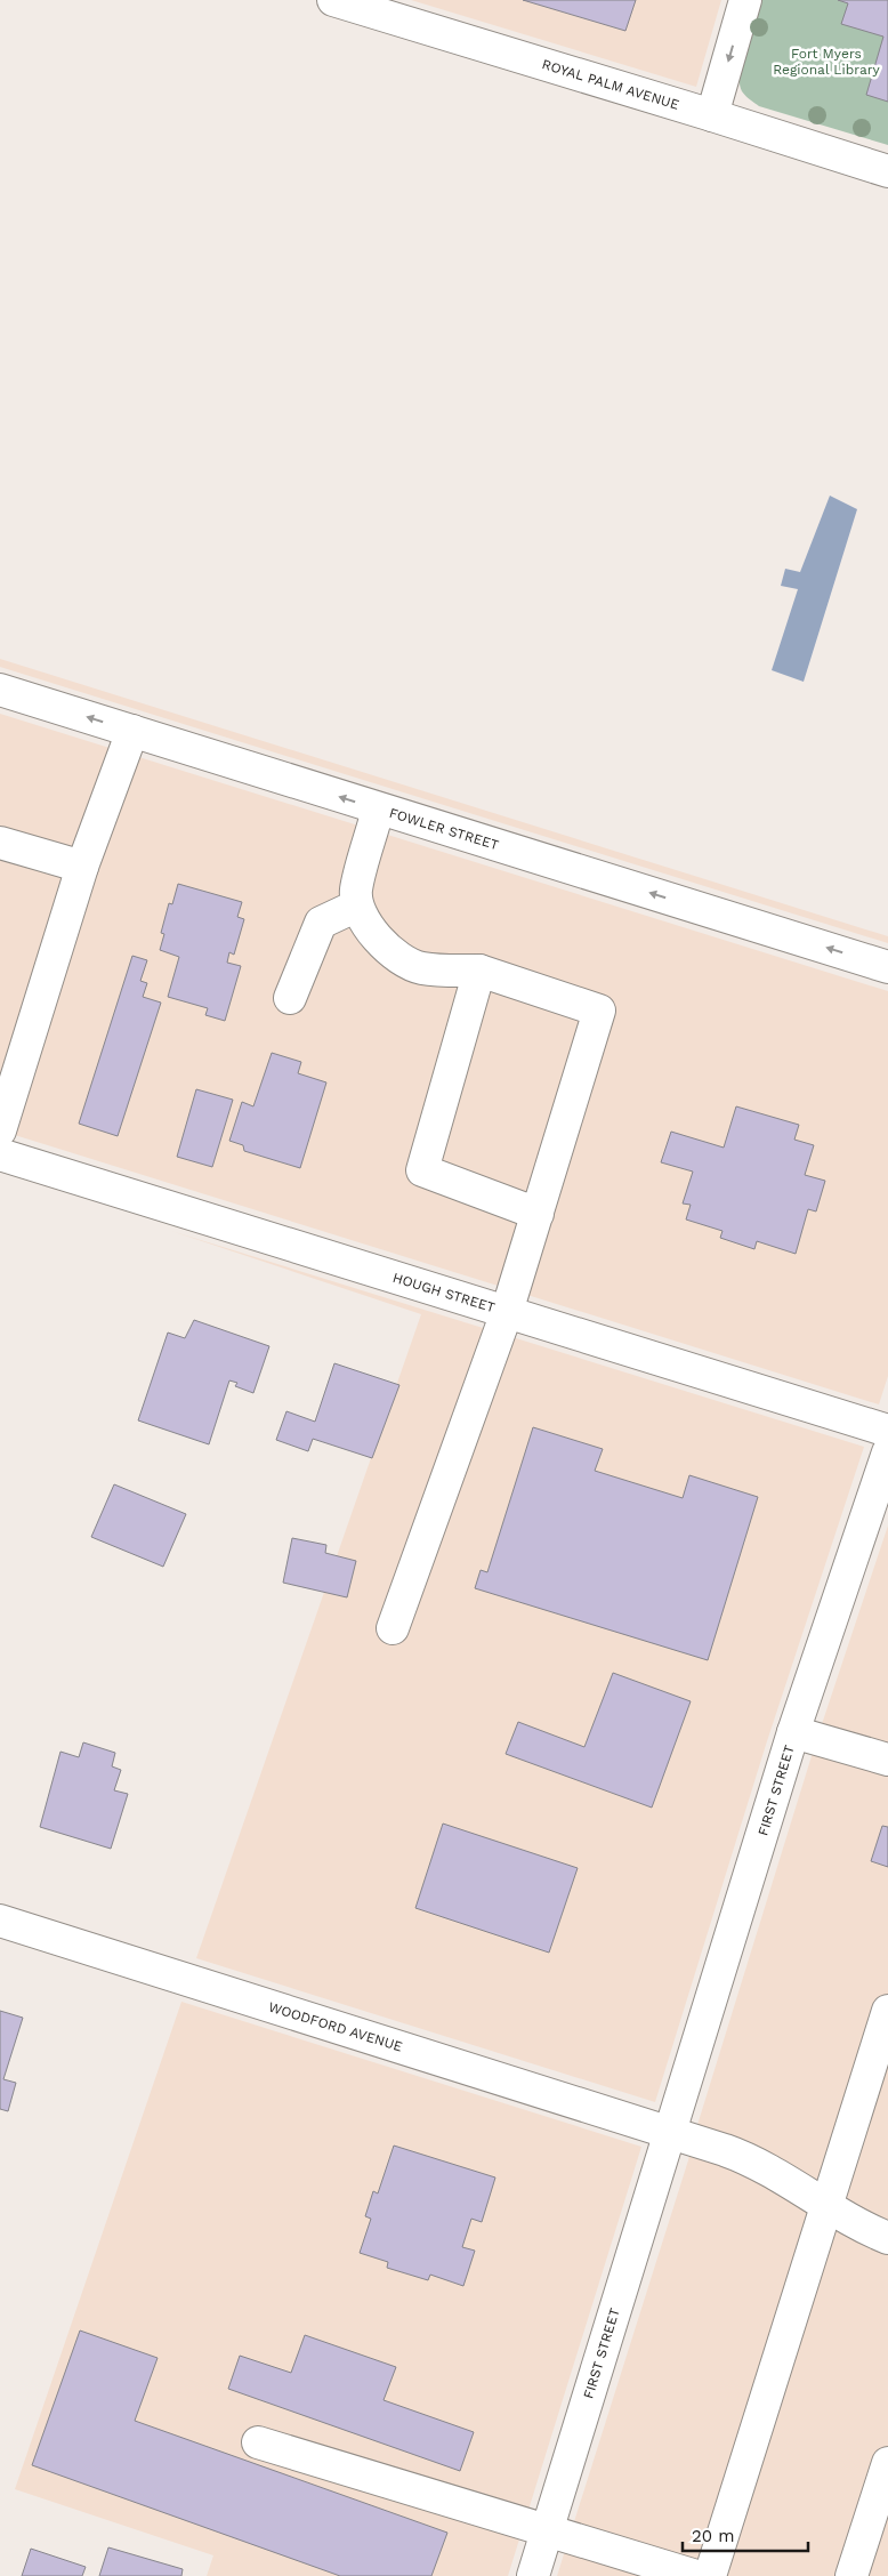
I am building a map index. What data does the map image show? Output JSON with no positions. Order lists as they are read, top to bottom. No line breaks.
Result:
{"streets":{"street":["ROYAL PALM AVENUE","FOWLER STREET","HOUGH STREET","FIRST STREET","WOODFORD AVENUE"]},"crossings":[["FIRST STREET","WOODFORD AVENUE"]],"one_way":["FOWLER STREET"],"parks":["Fort Myers Regional Library"],"scale_bar":"20 m"}
